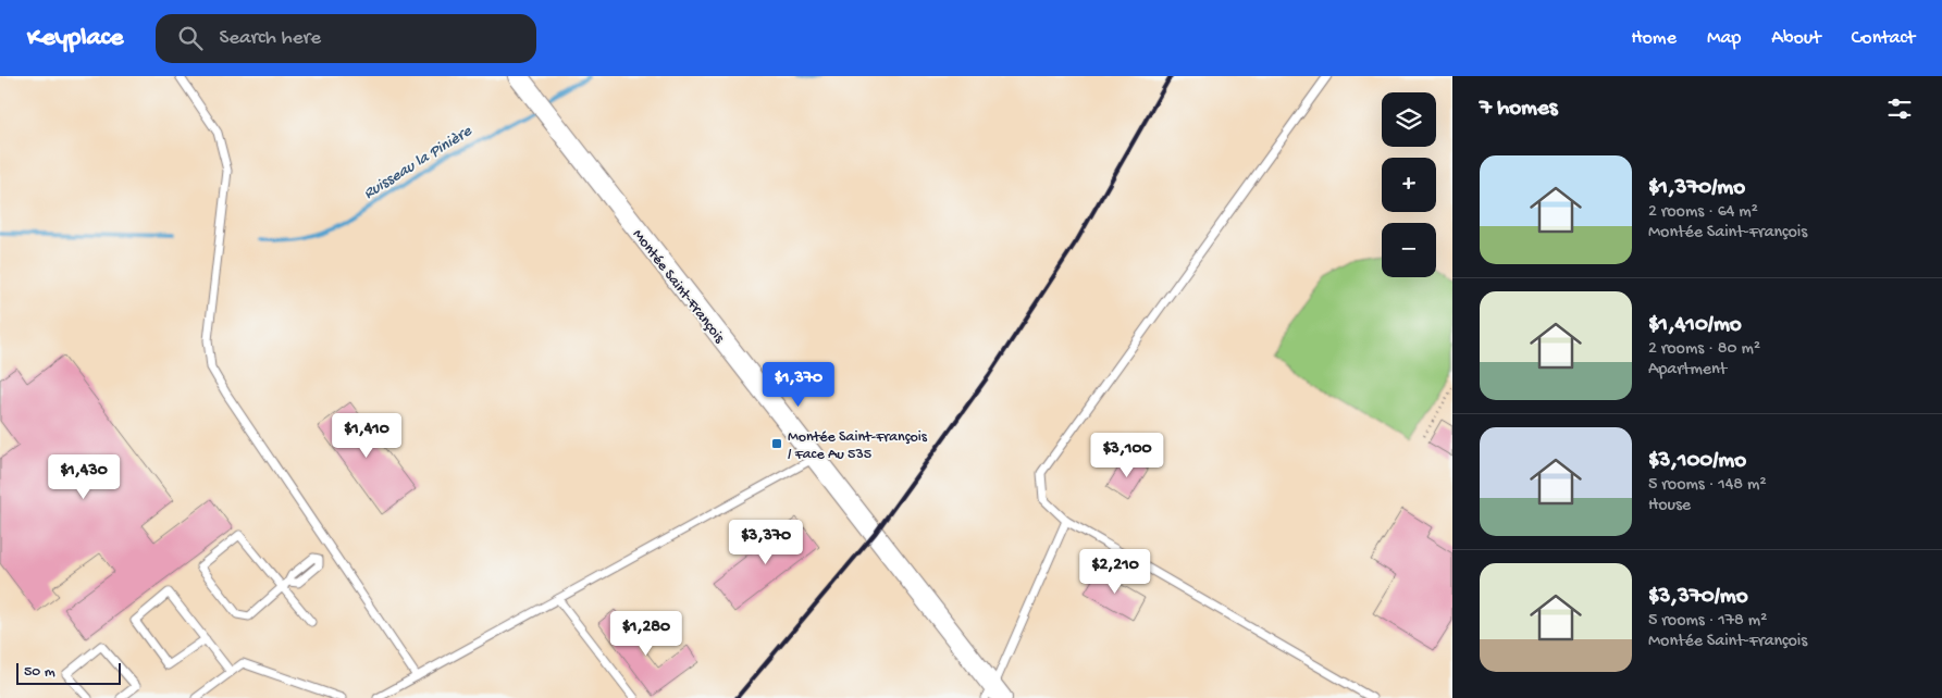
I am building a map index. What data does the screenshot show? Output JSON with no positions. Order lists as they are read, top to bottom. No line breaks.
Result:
{"streets":{"street":["Montée Saint-François"]},"water":["Ruisseau la Pinière"],"places":{"transit":["Montée Saint-François / Face Au 535"]},"scale_bar":"50 m","page":{"header":"Keyplace","search":"Search here","nav":["Home","Map","About","Contact"],"heading":"7 homes","map_buttons":["+","−"],"list":[{"name":"$1,370/mo","note":"2 rooms · 64 m² · Montée Saint-François"},{"name":"$1,410/mo","note":"2 rooms · 80 m² · Apartment"},{"name":"$3,100/mo","note":"5 rooms · 148 m² · House"},{"name":"$3,370/mo","note":"5 rooms · 178 m² · Montée Saint-François"}],"price":["$1,370","$1,410","$3,100","$1,430","$3,370","$2,210","$1,280"],"scale":"50 m"}}
